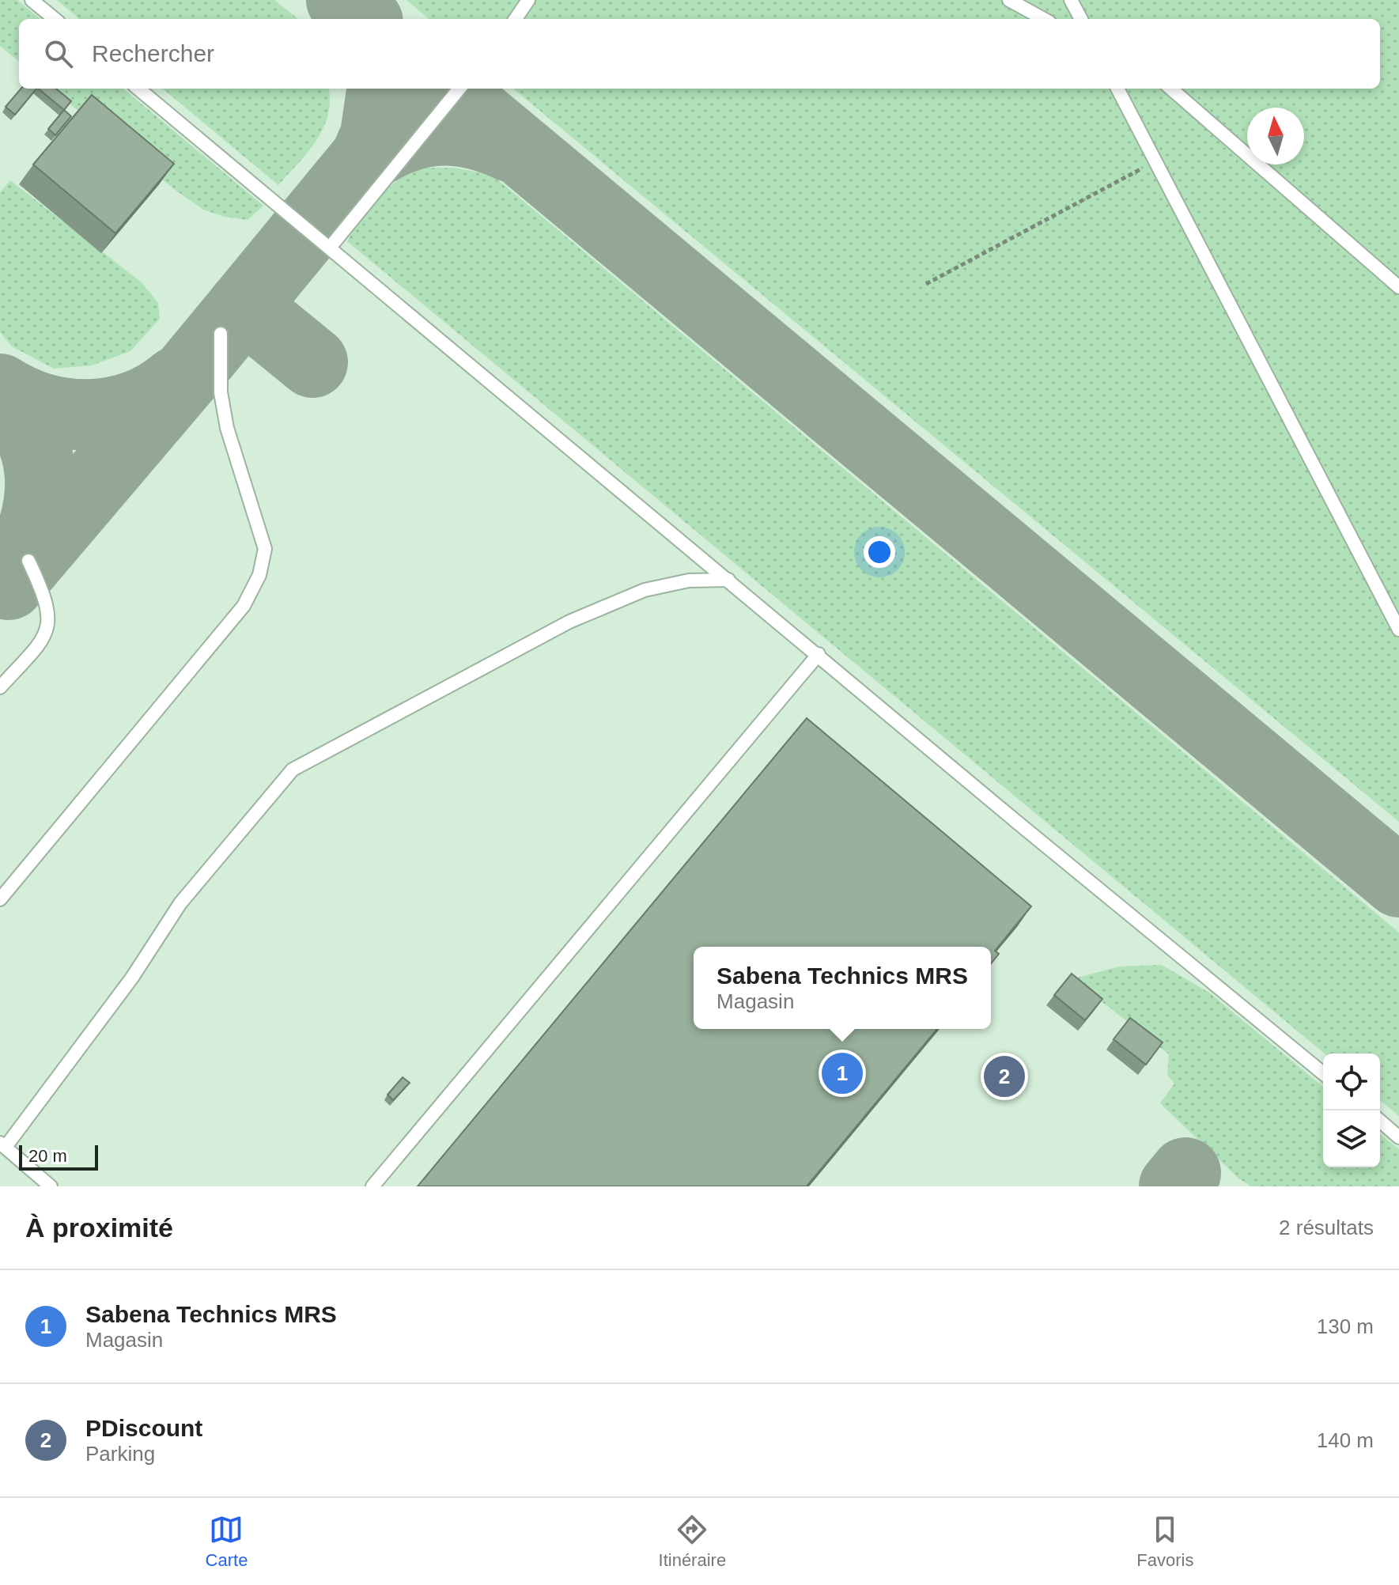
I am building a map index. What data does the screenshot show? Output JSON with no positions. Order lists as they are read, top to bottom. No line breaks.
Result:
{"scale_bar":"20 m","north":"top","page":{"search":"Rechercher","popup":["Sabena Technics MRS","Magasin"],"pins":["1","2"],"scale":"20 m","heading":["À proximité","2 résultats"],"list":[{"mark":"1","name":"Sabena Technics MRS","note":"Magasin","value":"130 m"},{"mark":"2","name":"PDiscount","note":"Parking","value":"140 m"}],"nav":["Carte","Itinéraire","Favoris"]}}
